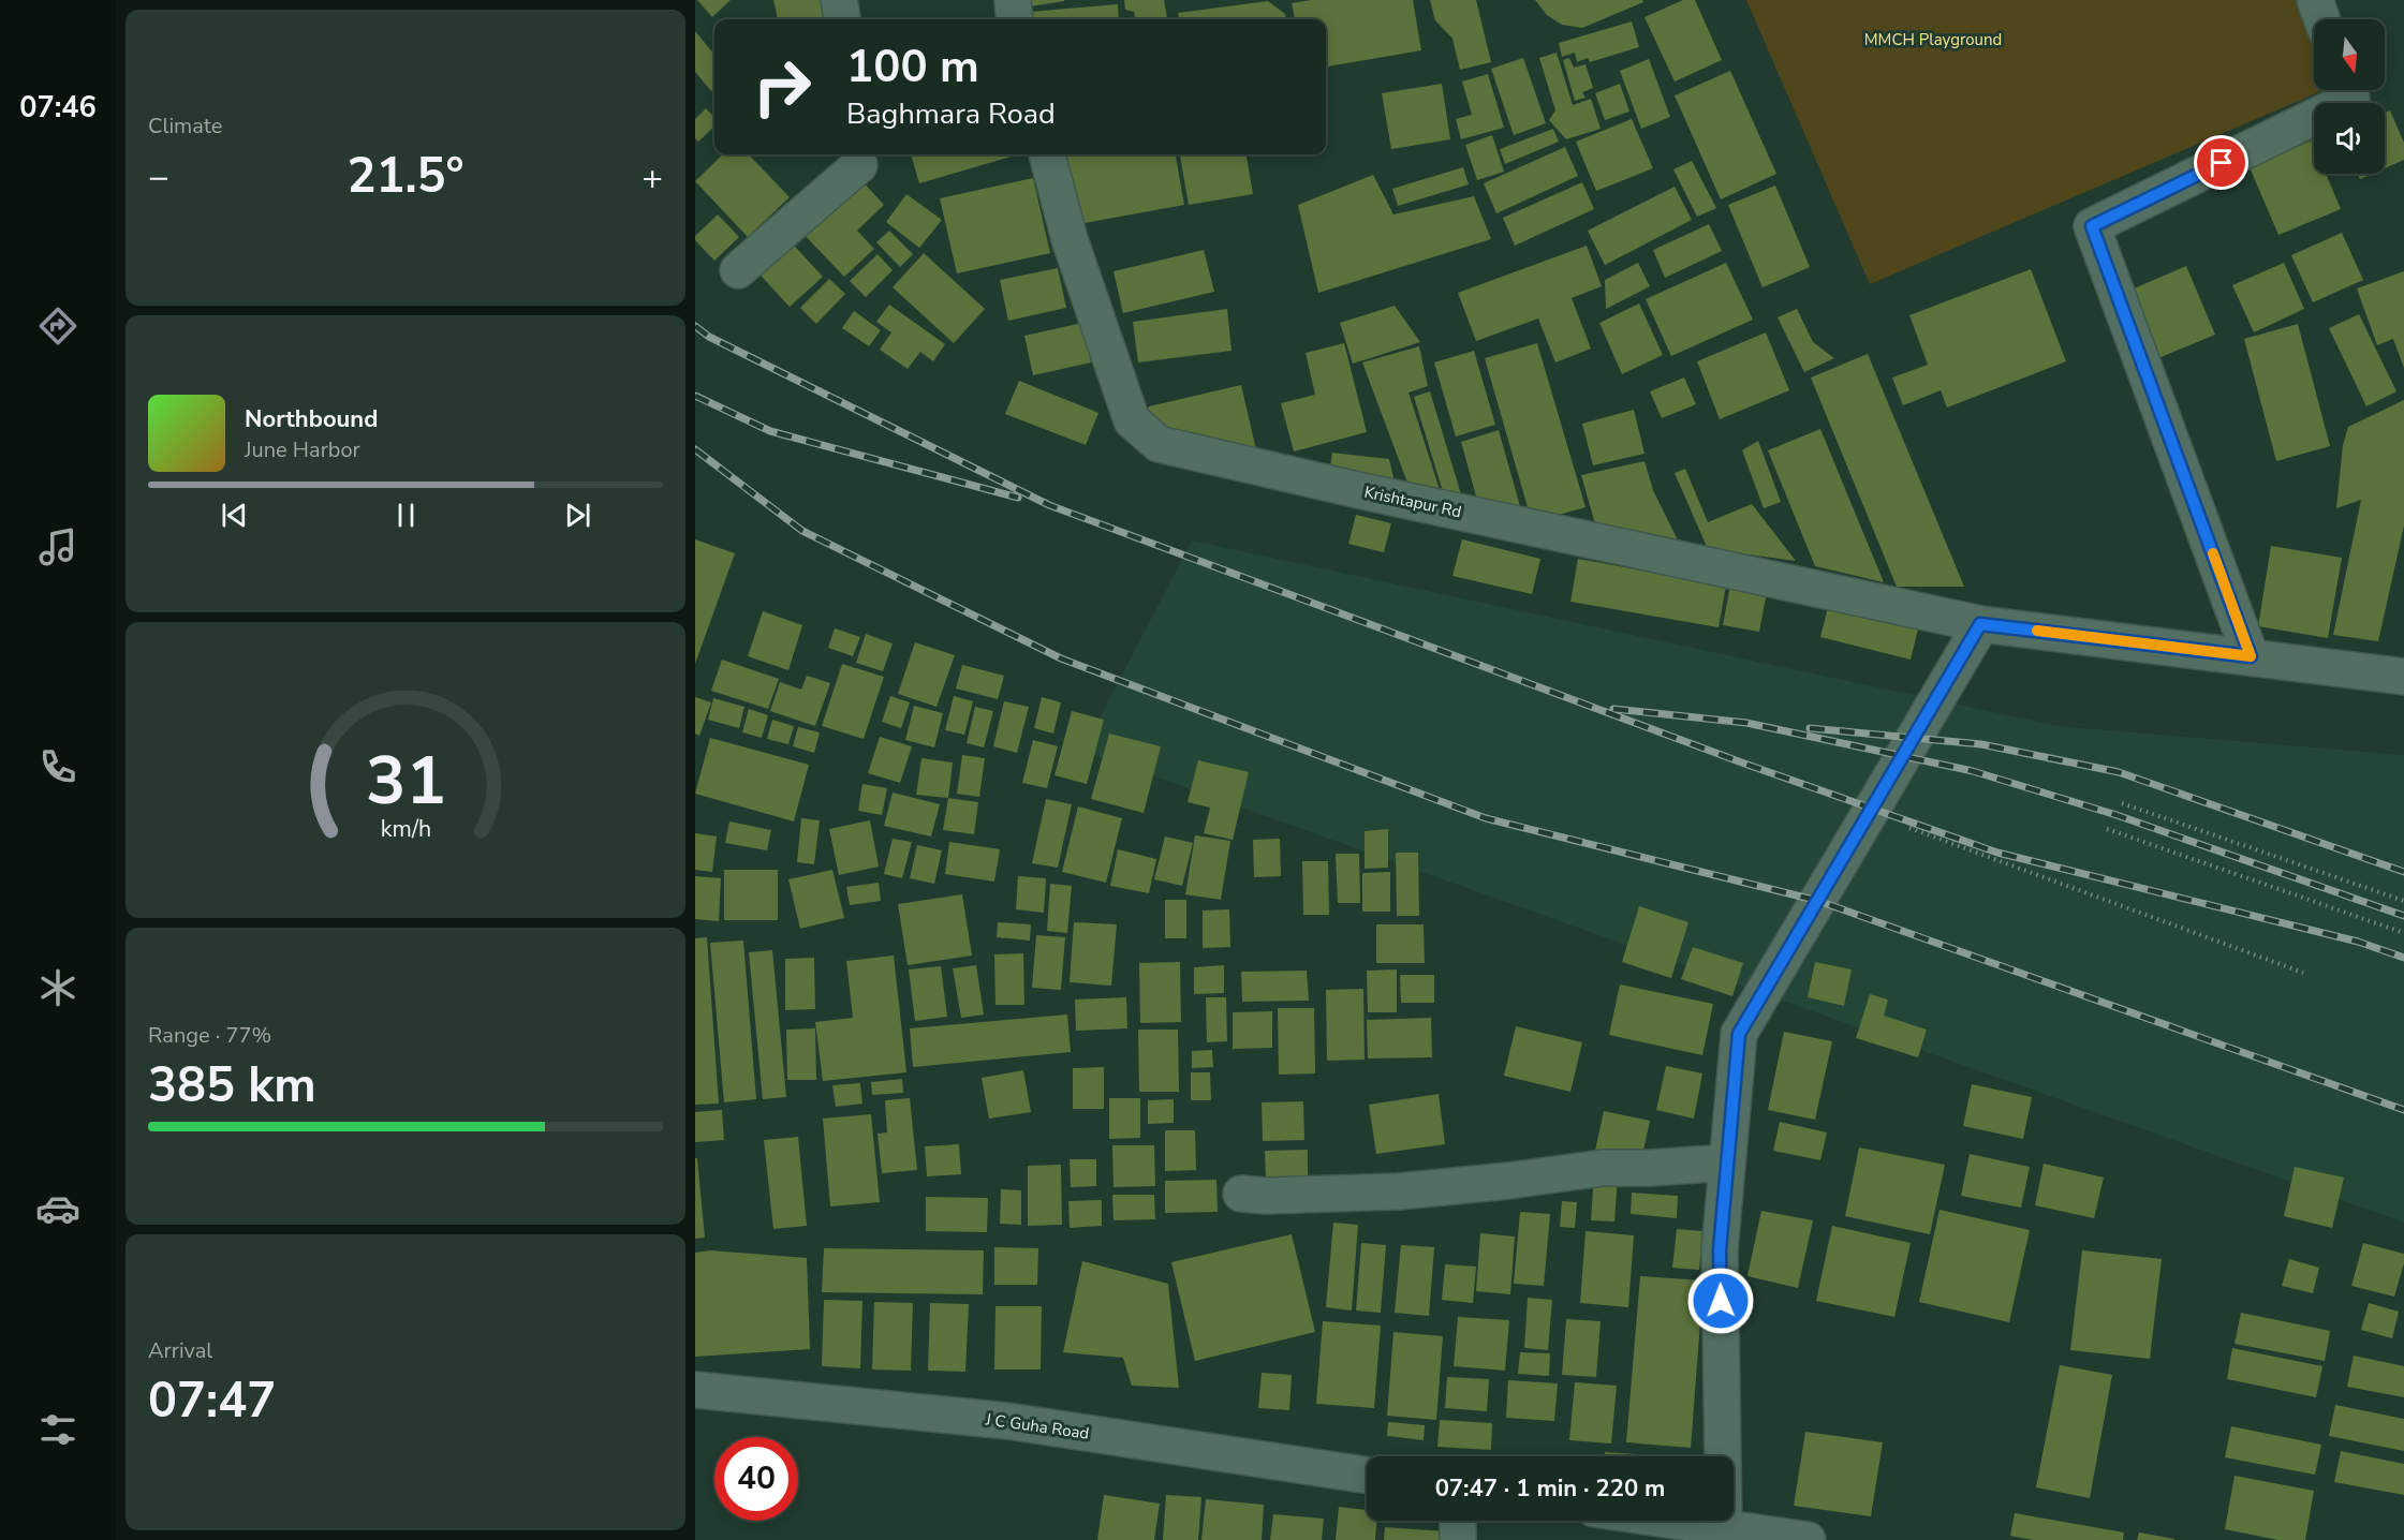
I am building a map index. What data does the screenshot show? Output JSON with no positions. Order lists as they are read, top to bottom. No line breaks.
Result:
{"streets":{"street":["Krishtapur Rd","J C Guha Road"]},"parks":["MMCH Playground"],"north":"bottom","page":{"tabs":"07:46","tile":["Climate",["Range · 77%","385 km"],["Arrival","07:47"]],"turn":["100 m","Baghmara Road"],"heat":["−","21.5°","+"],"song":["Northbound","June Harbor"],"limit":"40","trip":"07:47 · 1 min · 220 m","gauge":["31","km/h"]}}
